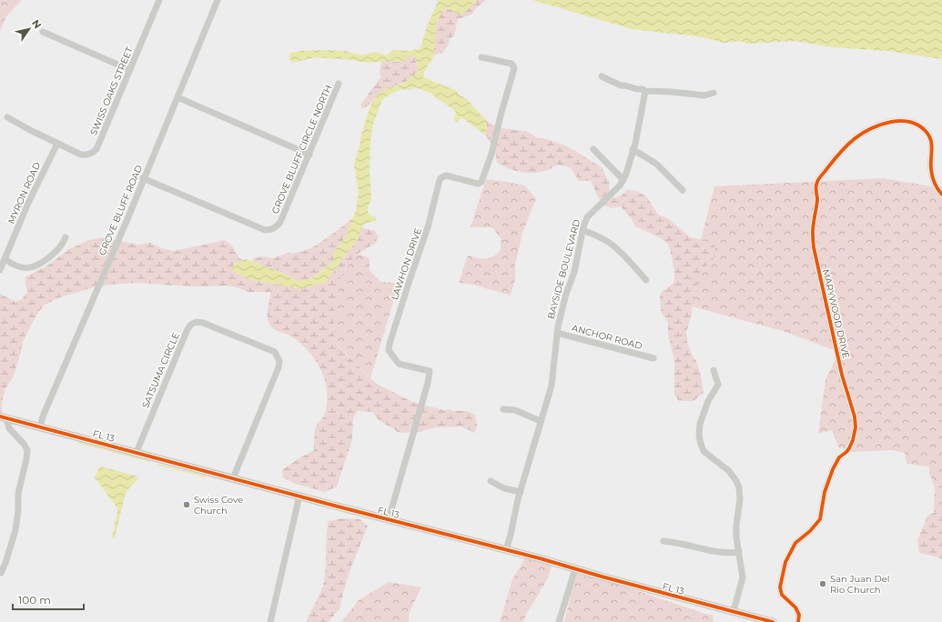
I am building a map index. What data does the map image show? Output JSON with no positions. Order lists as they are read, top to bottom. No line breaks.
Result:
{"streets":{"main road":["FL 13"],"street":["SWISS OAKS STREET","GROVE BLUFF CIRCLE NORTH","MYRON ROAD","GROVE BLUFF ROAD","LAWHON DRIVE","BAYSIDE BOULEVARD","MARYWOOD DRIVE","ANCHOR ROAD","SATSUMA CIRCLE"]},"crossings":[["SWISS OAKS STREET","MYRON ROAD"],["GROVE BLUFF CIRCLE NORTH","GROVE BLUFF ROAD"],["GROVE BLUFF ROAD","FL 13"],["LAWHON DRIVE","FL 13"],["BAYSIDE BOULEVARD","ANCHOR ROAD"],["BAYSIDE BOULEVARD","FL 13"],["SATSUMA CIRCLE","FL 13"]],"places":["Swiss Cove Church","San Juan Del Rio Church"],"scale_bar":"100 m","north":"top right"}
